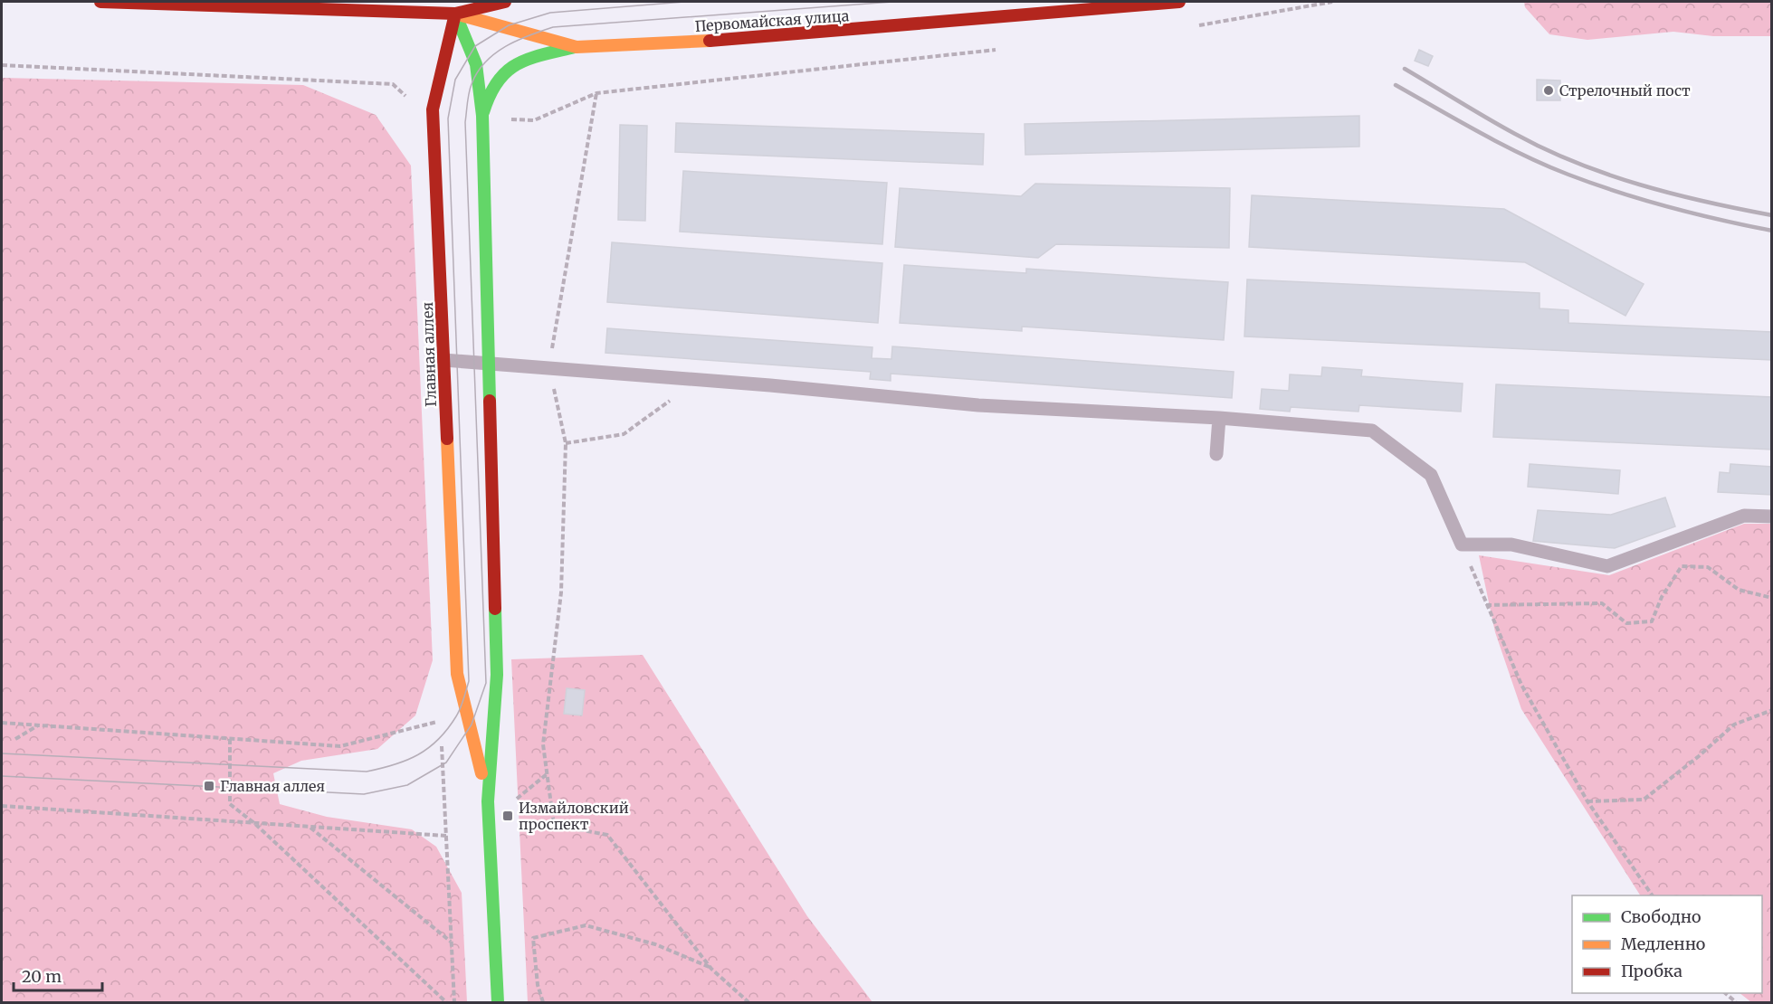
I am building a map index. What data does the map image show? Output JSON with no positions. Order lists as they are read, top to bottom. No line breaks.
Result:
{"streets":{"main road":["Первомайская улица","Главная аллея"]},"crossings":[["Первомайская улица","Главная аллея"]],"places":{"other":["Стрелочный пост"],"transit":["Главная аллея","Измайловский проспект"]},"legend":["Свободно","Медленно","Пробка"],"scale_bar":"20 m"}
